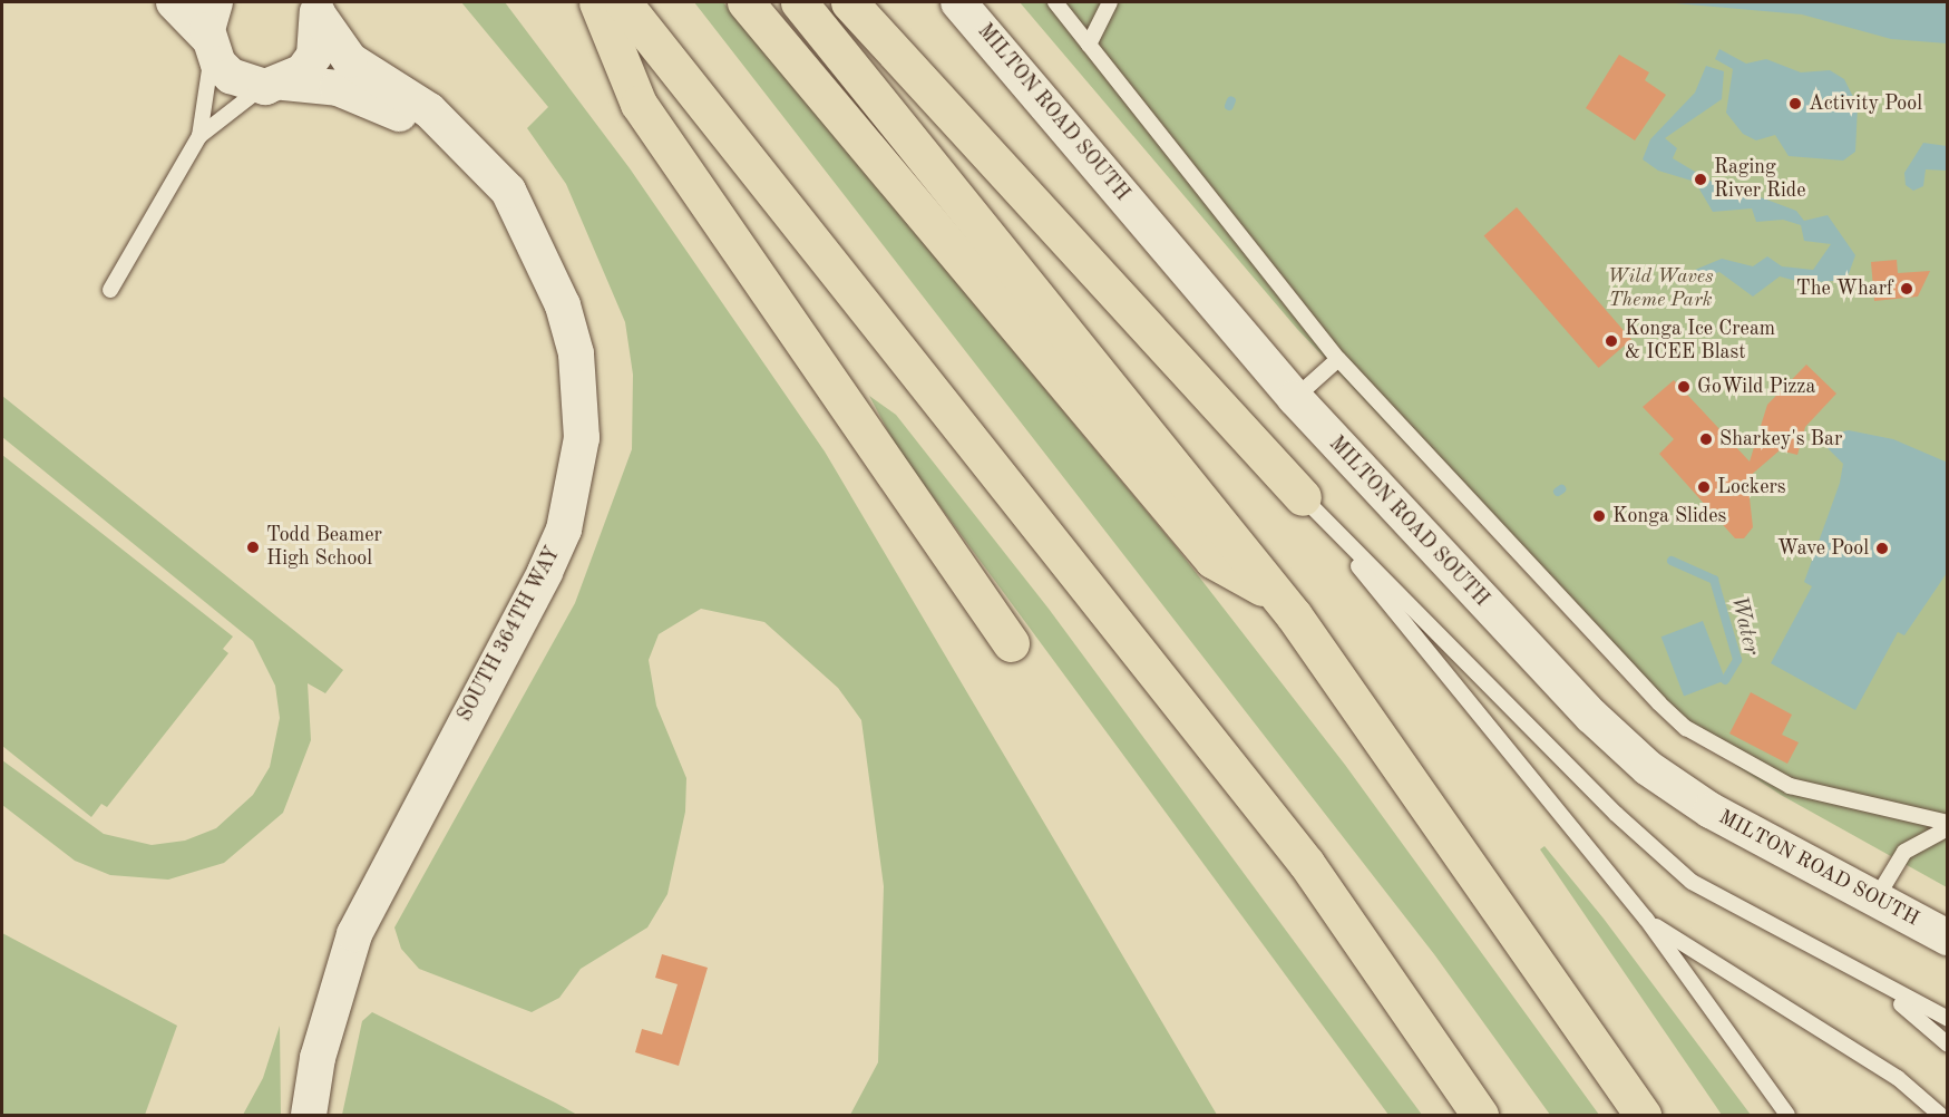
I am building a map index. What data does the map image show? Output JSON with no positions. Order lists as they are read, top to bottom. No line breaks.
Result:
{"streets":{"street":["MILTON ROAD SOUTH","SOUTH 364TH WAY"]},"water":["Water"],"parks":["Wild Waves Theme Park"],"places":["Activity Pool","Raging River Ride","The Wharf","Konga Ice Cream & ICEE Blast","GoWild Pizza","Sharkey's Bar","Lockers","Konga Slides","Todd Beamer High School","Wave Pool"]}
